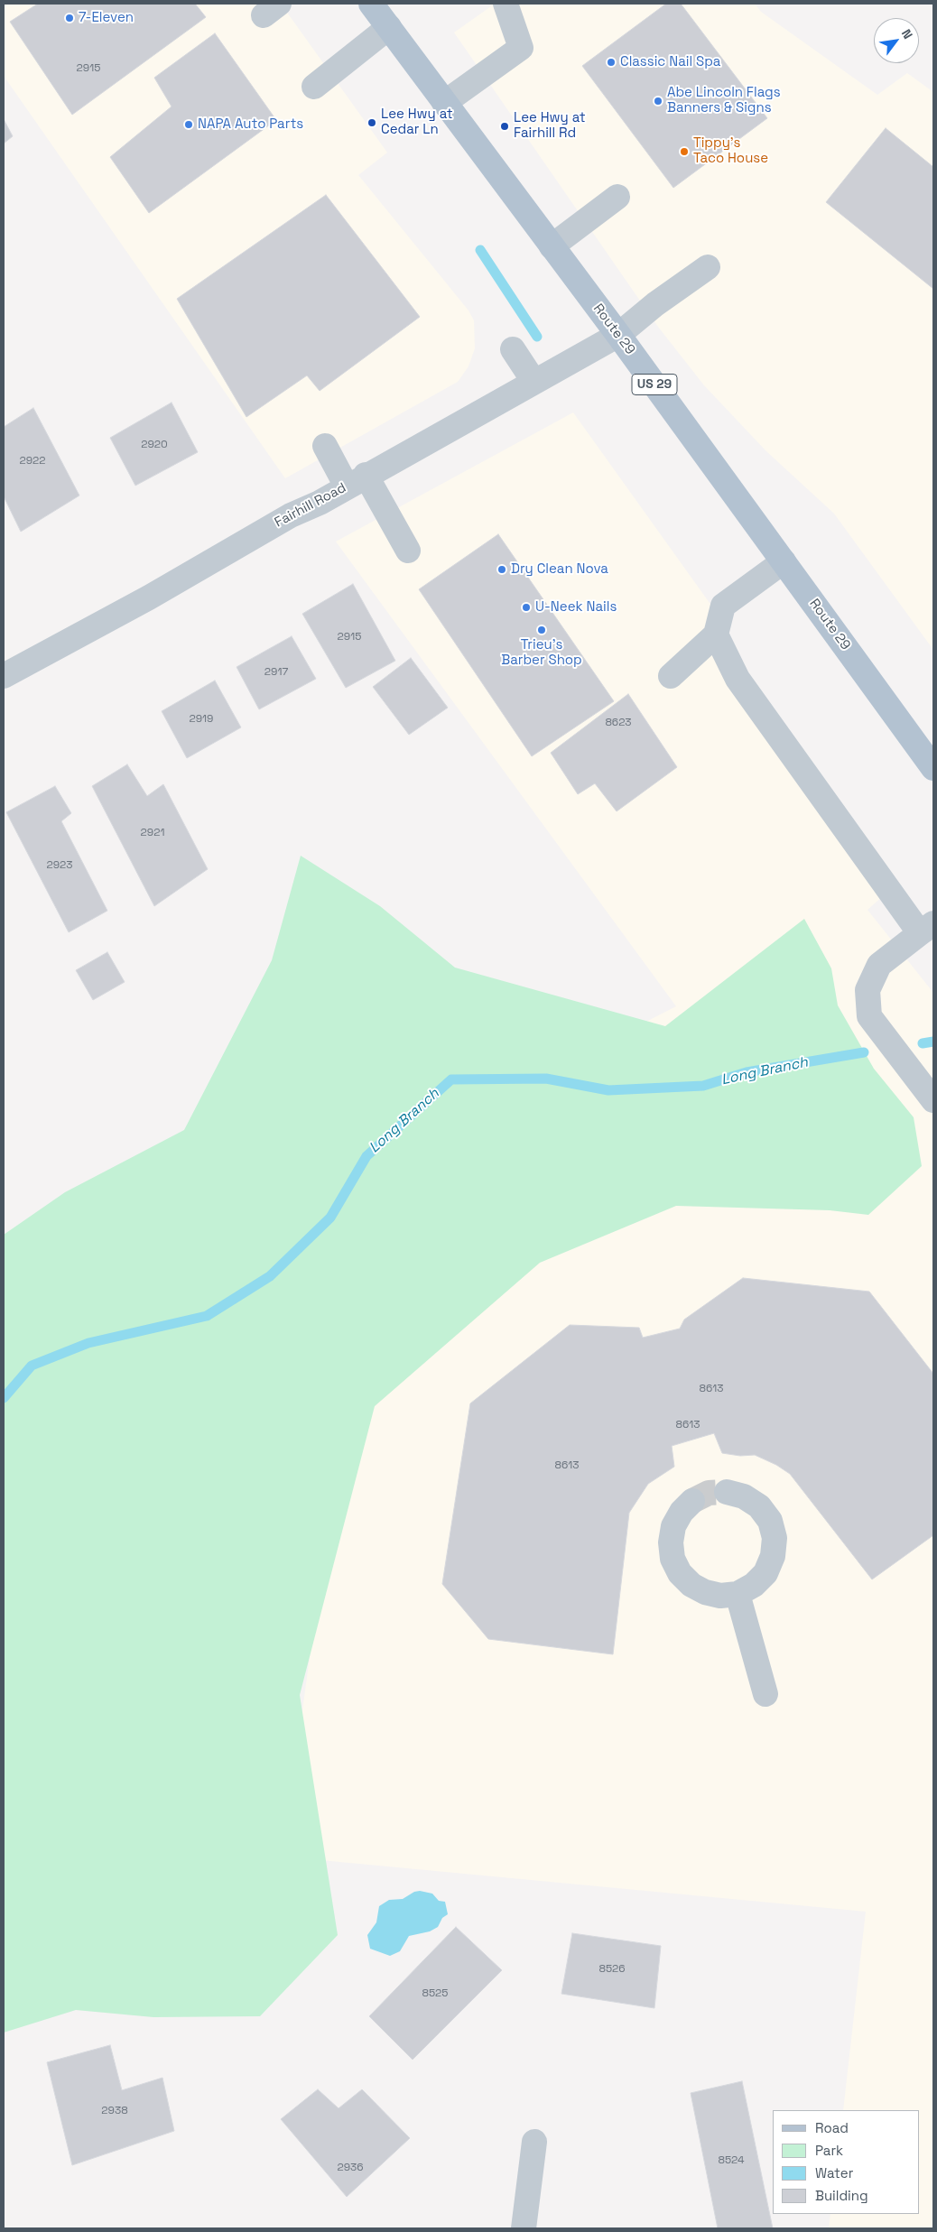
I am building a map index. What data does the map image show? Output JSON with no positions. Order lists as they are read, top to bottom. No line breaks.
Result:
{"streets":{"main road":["Route 29","US 29"],"street":["Fairhill Road"]},"crossings":[["Route 29","Fairhill Road"]],"water":["Long Branch"],"places":["7-Eleven","Classic Nail Spa","Abe Lincoln Flags Banners & Signs","Lee Hwy at Cedar Ln","NAPA Auto Parts","Lee Hwy at Fairhill Rd","Tippy's Taco House","Dry Clean Nova","U-Neek Nails","Trieu's Barber Shop"],"house_numbers":["2915","2920","2922","2915","2917","2919","8623","2921","2923","8613","8613","8613","8526","8525","2938","8524","2936"],"legend":["Road","Park","Water","Building"],"north":"top right"}
